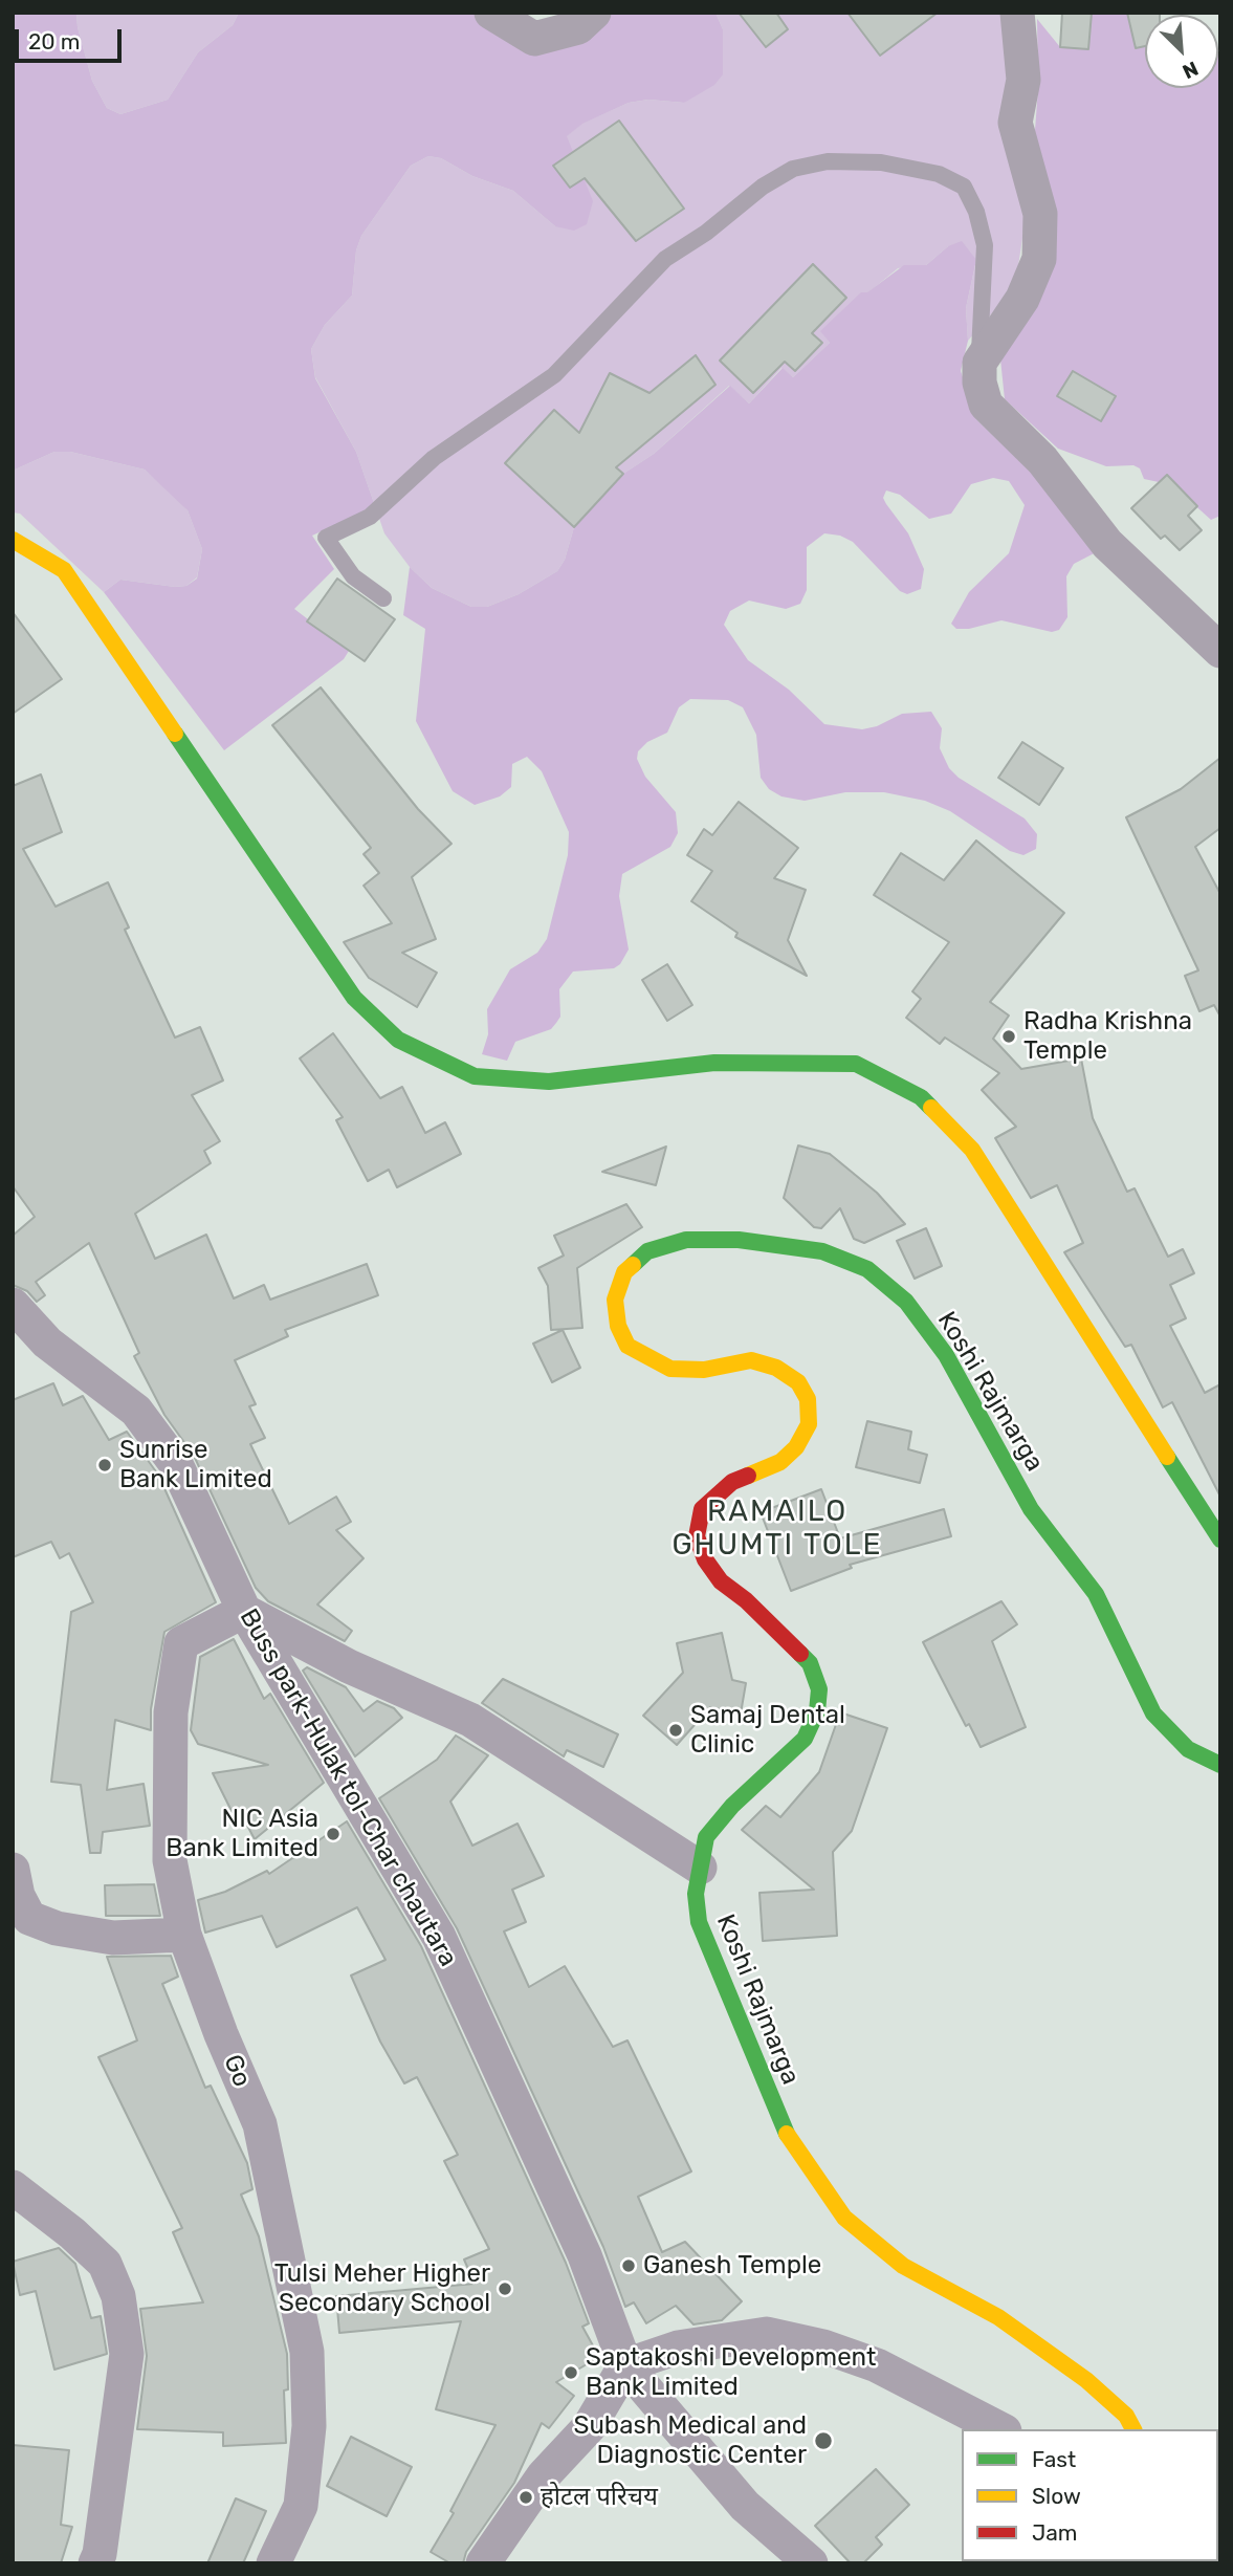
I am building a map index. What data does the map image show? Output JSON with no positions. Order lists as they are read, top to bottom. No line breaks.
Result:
{"streets":{"main road":["Koshi Rajmarga"],"street":["Buss park-Hulak tol-Char chautara","Go"]},"crossings":[["Buss park-Hulak tol-Char chautara","Go"]],"districts":["RAMAILO GHUMTI TOLE"],"places":["Radha Krishna Temple","Sunrise Bank Limited","Samaj Dental Clinic","NIC Asia Bank Limited","Ganesh Temple","Tulsi Meher Higher Secondary School","Saptakoshi Development Bank Limited","Subash Medical and Diagnostic Center","होटल परिचय"],"legend":["Fast","Slow","Jam"],"scale_bar":"20 m","north":"bottom right"}
